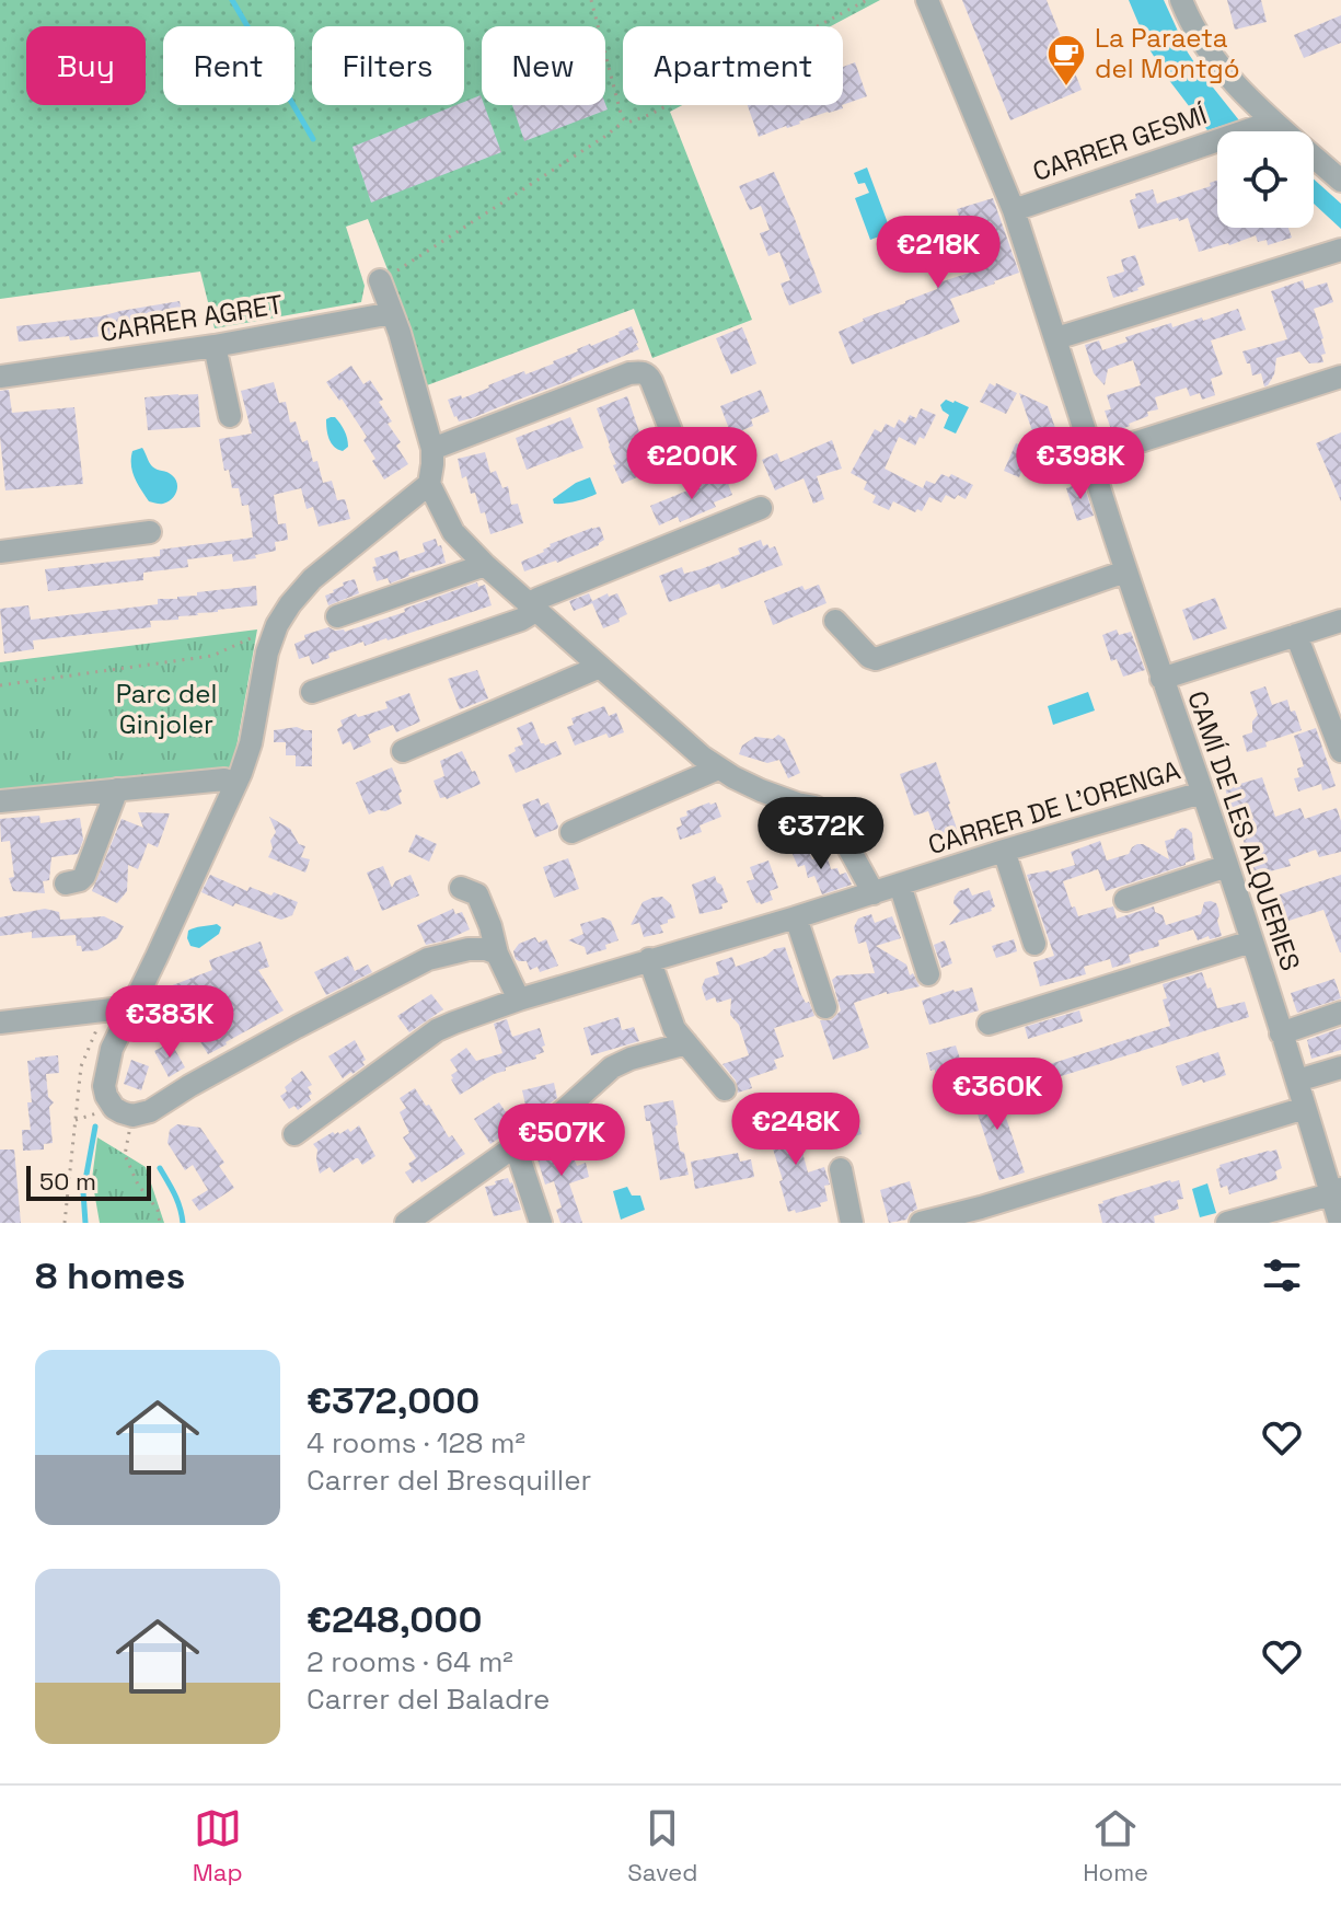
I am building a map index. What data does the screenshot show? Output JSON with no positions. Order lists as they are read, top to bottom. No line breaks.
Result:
{"streets":{"street":["CARRER GESMÍ","CARRER AGRET","CARRER DE L'ORENGA","CAMÍ DE LES ALQUERIES"]},"crossings":[["CARRER DE L'ORENGA","CAMÍ DE LES ALQUERIES"]],"parks":["Parc del Ginjoler"],"places":{"cafe":["La Paraeta del Montgó"]},"scale_bar":"50 m","page":{"chip":["Buy","Rent","Filters","New","Apartment"],"price":["€218K","€200K","€398K","€372K","€383K","€360K","€248K","€507K"],"scale":"50 m","heading":"8 homes","list":[{"name":"€372,000","note":"4 rooms · 128 m² · Carrer del Bresquiller"},{"name":"€248,000","note":"2 rooms · 64 m² · Carrer del Baladre"}],"tabs":["Map","Saved","Home"]}}
